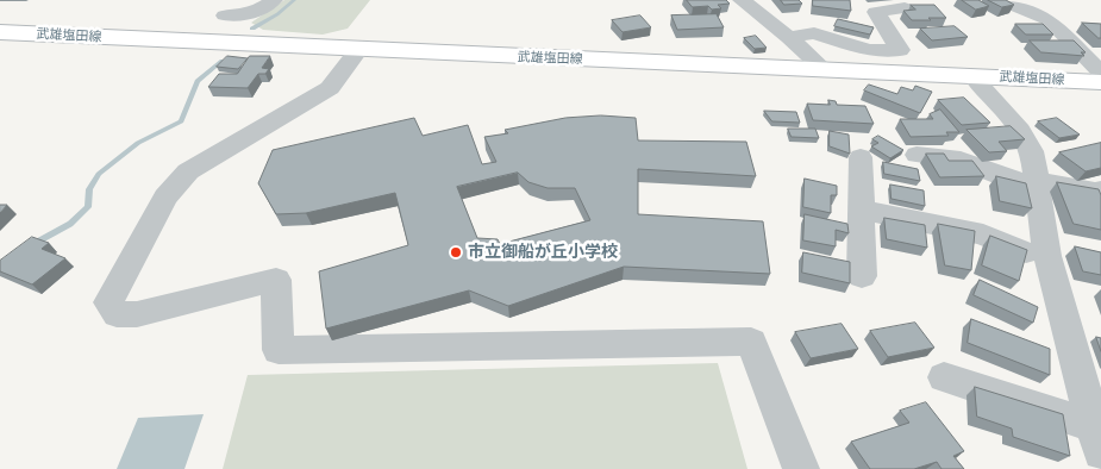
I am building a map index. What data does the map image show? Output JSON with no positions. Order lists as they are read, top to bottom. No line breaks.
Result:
{"streets":{"main road":["武雄塩田線"]},"places":["市立御船が丘小学校"]}
